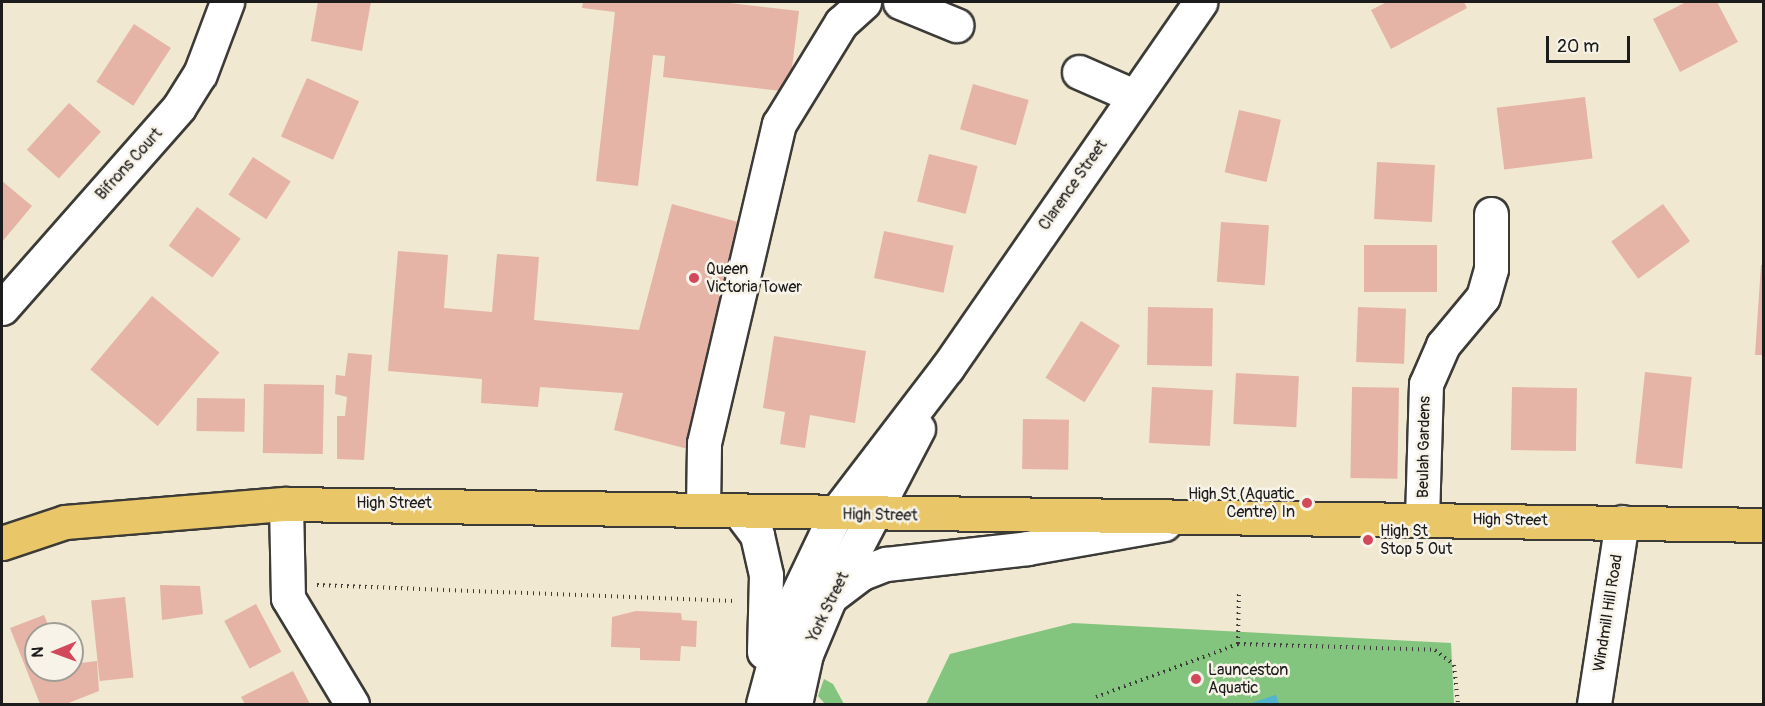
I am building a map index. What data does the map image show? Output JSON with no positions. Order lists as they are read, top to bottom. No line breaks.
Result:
{"streets":{"main road":["High Street"],"street":["Bifrons Court","Clarence Street","Beulah Gardens","York Street","Windmill Hill Road"]},"crossings":[["Clarence Street","High Street"],["Clarence Street","York Street"],["Beulah Gardens","High Street"],["High Street","York Street"],["High Street","Windmill Hill Road"]],"places":["Queen Victoria Tower","High St (Aquatic Centre) In","High St Stop 5 Out","Launceston Aquatic"],"scale_bar":"20 m","north":"left"}
